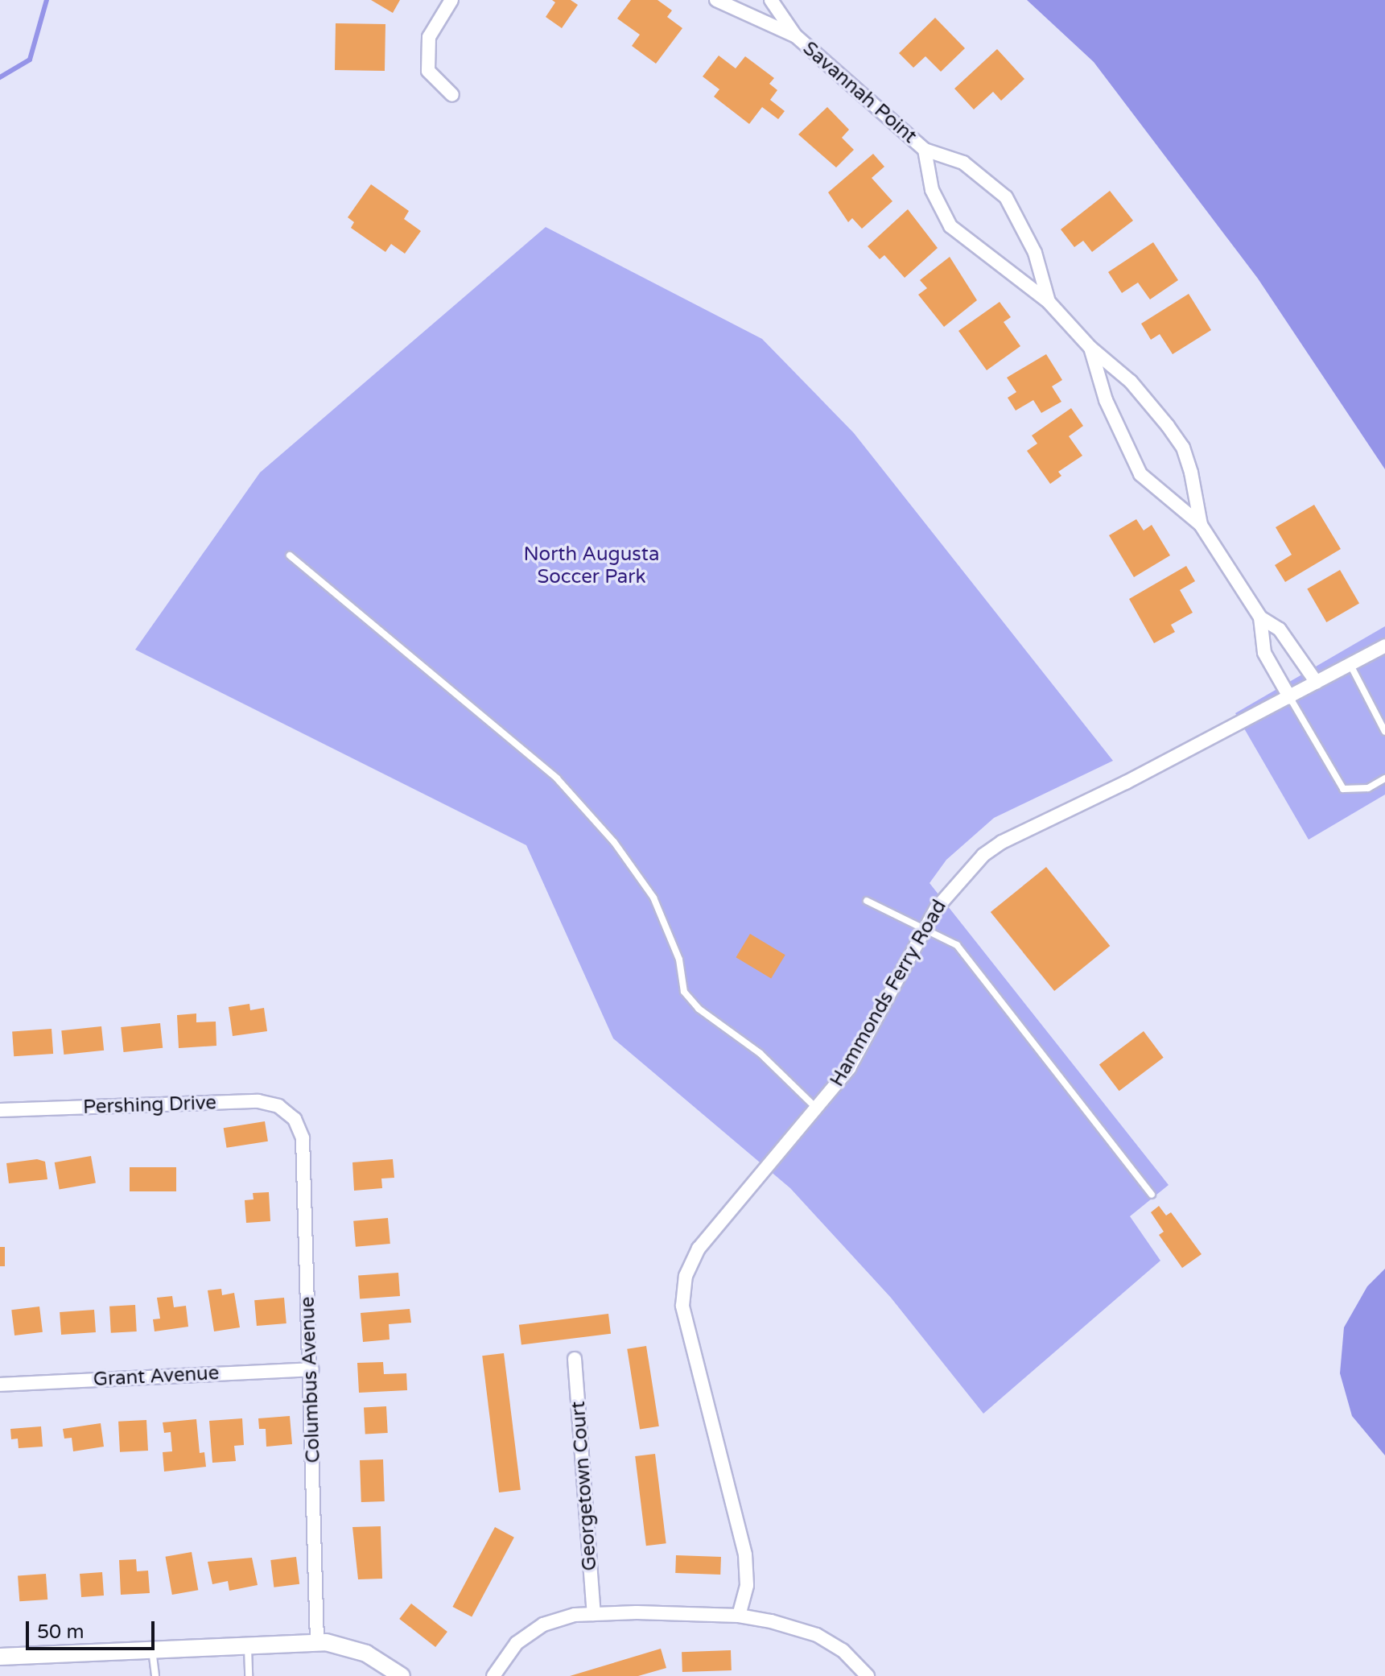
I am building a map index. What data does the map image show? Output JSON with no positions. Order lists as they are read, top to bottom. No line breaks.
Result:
{"streets":{"street":["Savannah Point","Hammonds Ferry Road","Pershing Drive","Grant Avenue","Columbus Avenue","Georgetown Court"]},"crossings":[["Savannah Point","Hammonds Ferry Road"],["Pershing Drive","Columbus Avenue"],["Grant Avenue","Columbus Avenue"]],"parks":["North Augusta Soccer Park"],"scale_bar":"50 m"}
